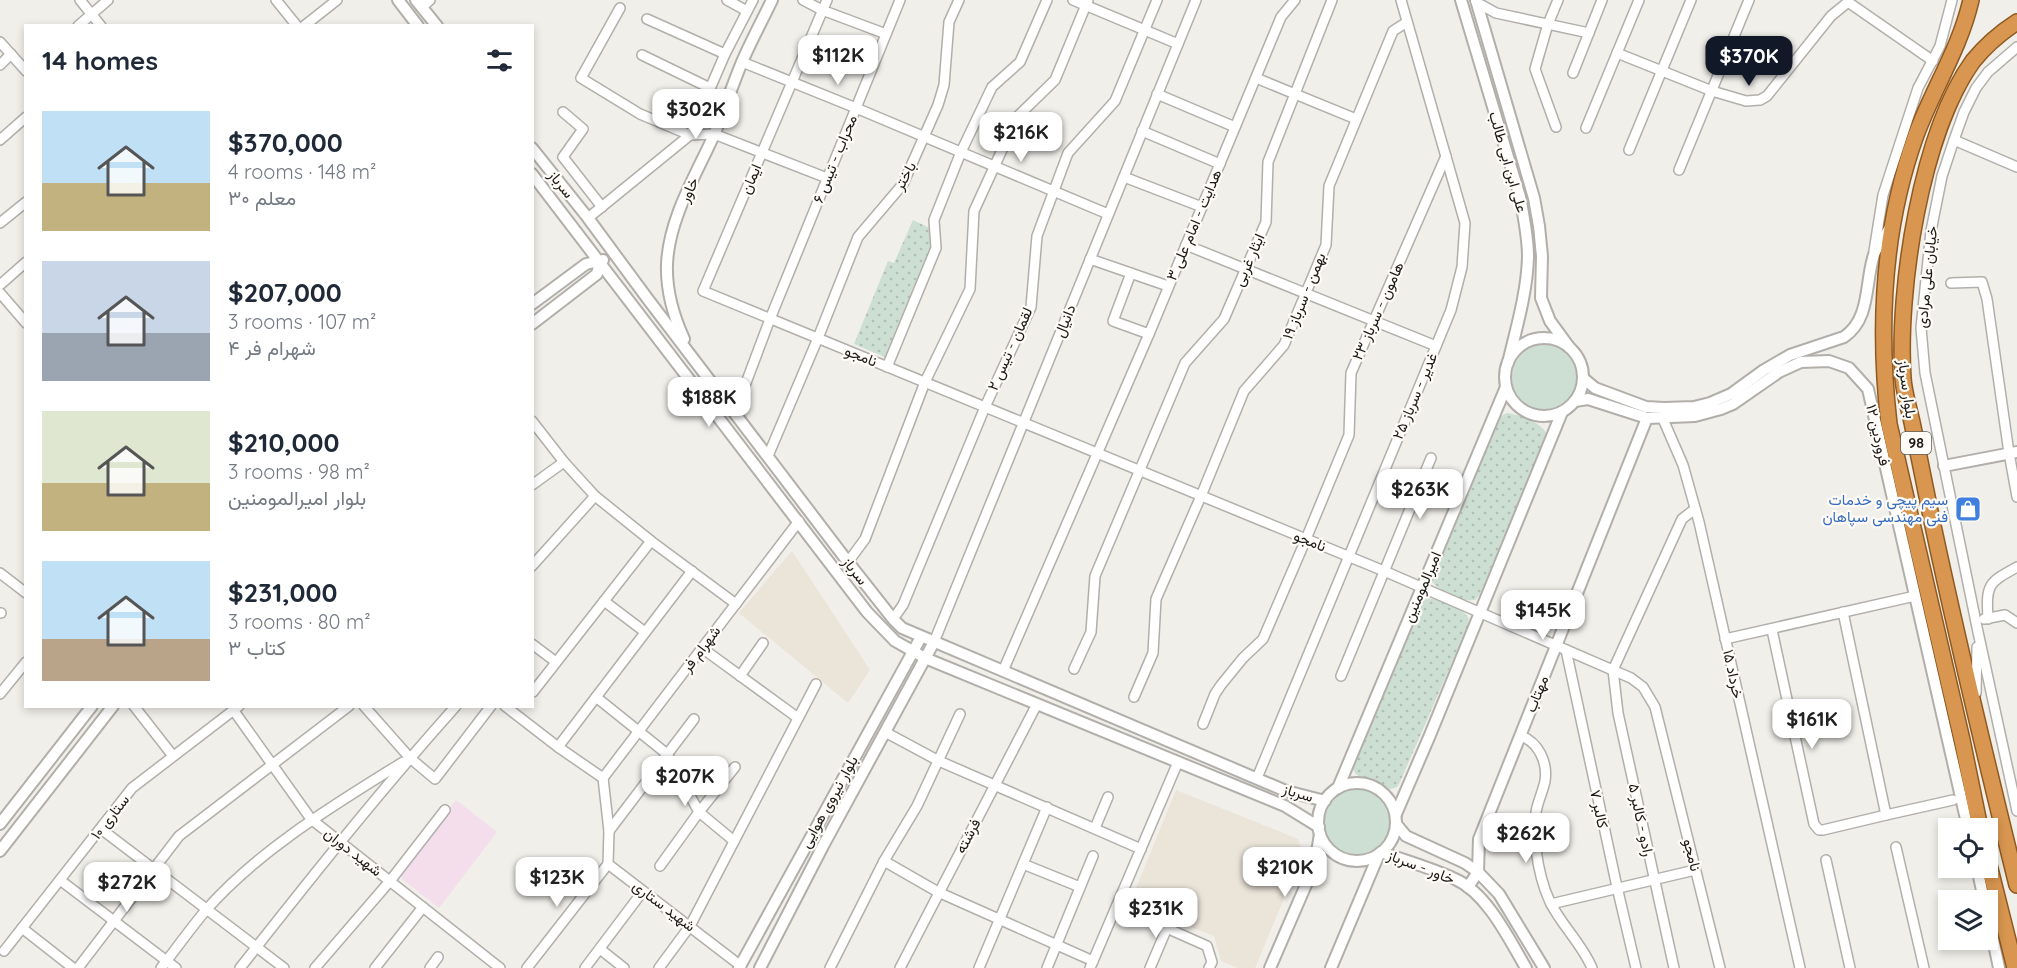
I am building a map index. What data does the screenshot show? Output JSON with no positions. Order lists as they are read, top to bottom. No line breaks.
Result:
{"streets":{"highway":["بلوار سرباز","98"],"street":["محراب - تیس ۶","علی ابن ابی طالب","باختر","ایمان","سرباز","خاور","هدایت - امام علی ۳","ایثار غربی","خیابان علی مرادی","بهمن - سرباز ۱۹","هامون - سرباز ۲۳","دانیال","لقمان - تیس ۲","نامجو","غدیر - سرباز ۲۵","۱۲ فروردین","امیرالمومنین","شهرام فر","۱۵ خرداد","مهتاب","بلوار نیروی هوایی","کالبر ۷","ستاری ۱۰","رادو - کالبر ۵","فرشته","شهید دوران","خاور - سرباز","شهید ستاری"]},"crossings":[["محراب - تیس ۶","سرباز"],["محراب - تیس ۶","نامجو"],["علی ابن ابی طالب","۱۲ فروردین"],["علی ابن ابی طالب","امیرالمومنین"],["باختر","سرباز"],["باختر","نامجو"],["ایمان","نامجو"],["سرباز","خاور"],["سرباز","هدایت - امام علی ۳"],["سرباز","دانیال"],["سرباز","لقمان - تیس ۲"],["سرباز","غدیر - سرباز ۲۵"],["سرباز","امیرالمومنین"],["سرباز","شهرام فر"],["سرباز","بلوار نیروی هوایی"],["سرباز","فرشته"],["سرباز","خاور - سرباز"],["هدایت - امام علی ۳","نامجو"],["ایثار غربی","نامجو"],["بهمن - سرباز ۱۹","نامجو"],["بهمن - سرباز ۱۹","غدیر - سرباز ۲۵"],["هامون - سرباز ۲۳","نامجو"],["هامون - سرباز ۲۳","غدیر - سرباز ۲۵"],["دانیال","نامجو"],["دانیال","بلوار نیروی هوایی"],["لقمان - تیس ۲","نامجو"],["نامجو","غدیر - سرباز ۲۵"],["نامجو","امیرالمومنین"],["نامجو","مهتاب"],["نامجو","کالبر ۷"],["نامجو","رادو - کالبر ۵"],["بلوار سرباز","۱۲ فروردین"],["۱۲ فروردین","امیرالمومنین"],["۱۲ فروردین","۱۵ خرداد"],["۱۲ فروردین","مهتاب"],["امیرالمومنین","خاور - سرباز"],["مهتاب","کالبر ۷"],["مهتاب","خاور - سرباز"],["بلوار نیروی هوایی","شهید ستاری"],["ستاری ۱۰","شهید دوران"]],"places":{"shop":["سیم پیچی و خدمات فنی مهندسی سپاهان"]},"page":{"heading":"14 homes","price":["$112K","$370K","$302K","$216K","$188K","$263K","$145K","$161K","$207K","$262K","$210K","$123K","$272K","$231K"],"list":[{"name":"$370,000","note":"4 rooms · 148 m² · معلم ۳۰"},{"name":"$207,000","note":"3 rooms · 107 m² · شهرام فر ۴"},{"name":"$210,000","note":"3 rooms · 98 m² · بلوار امیرالمومنین"},{"name":"$231,000","note":"3 rooms · 80 m² · کتاب ۳"}]}}
